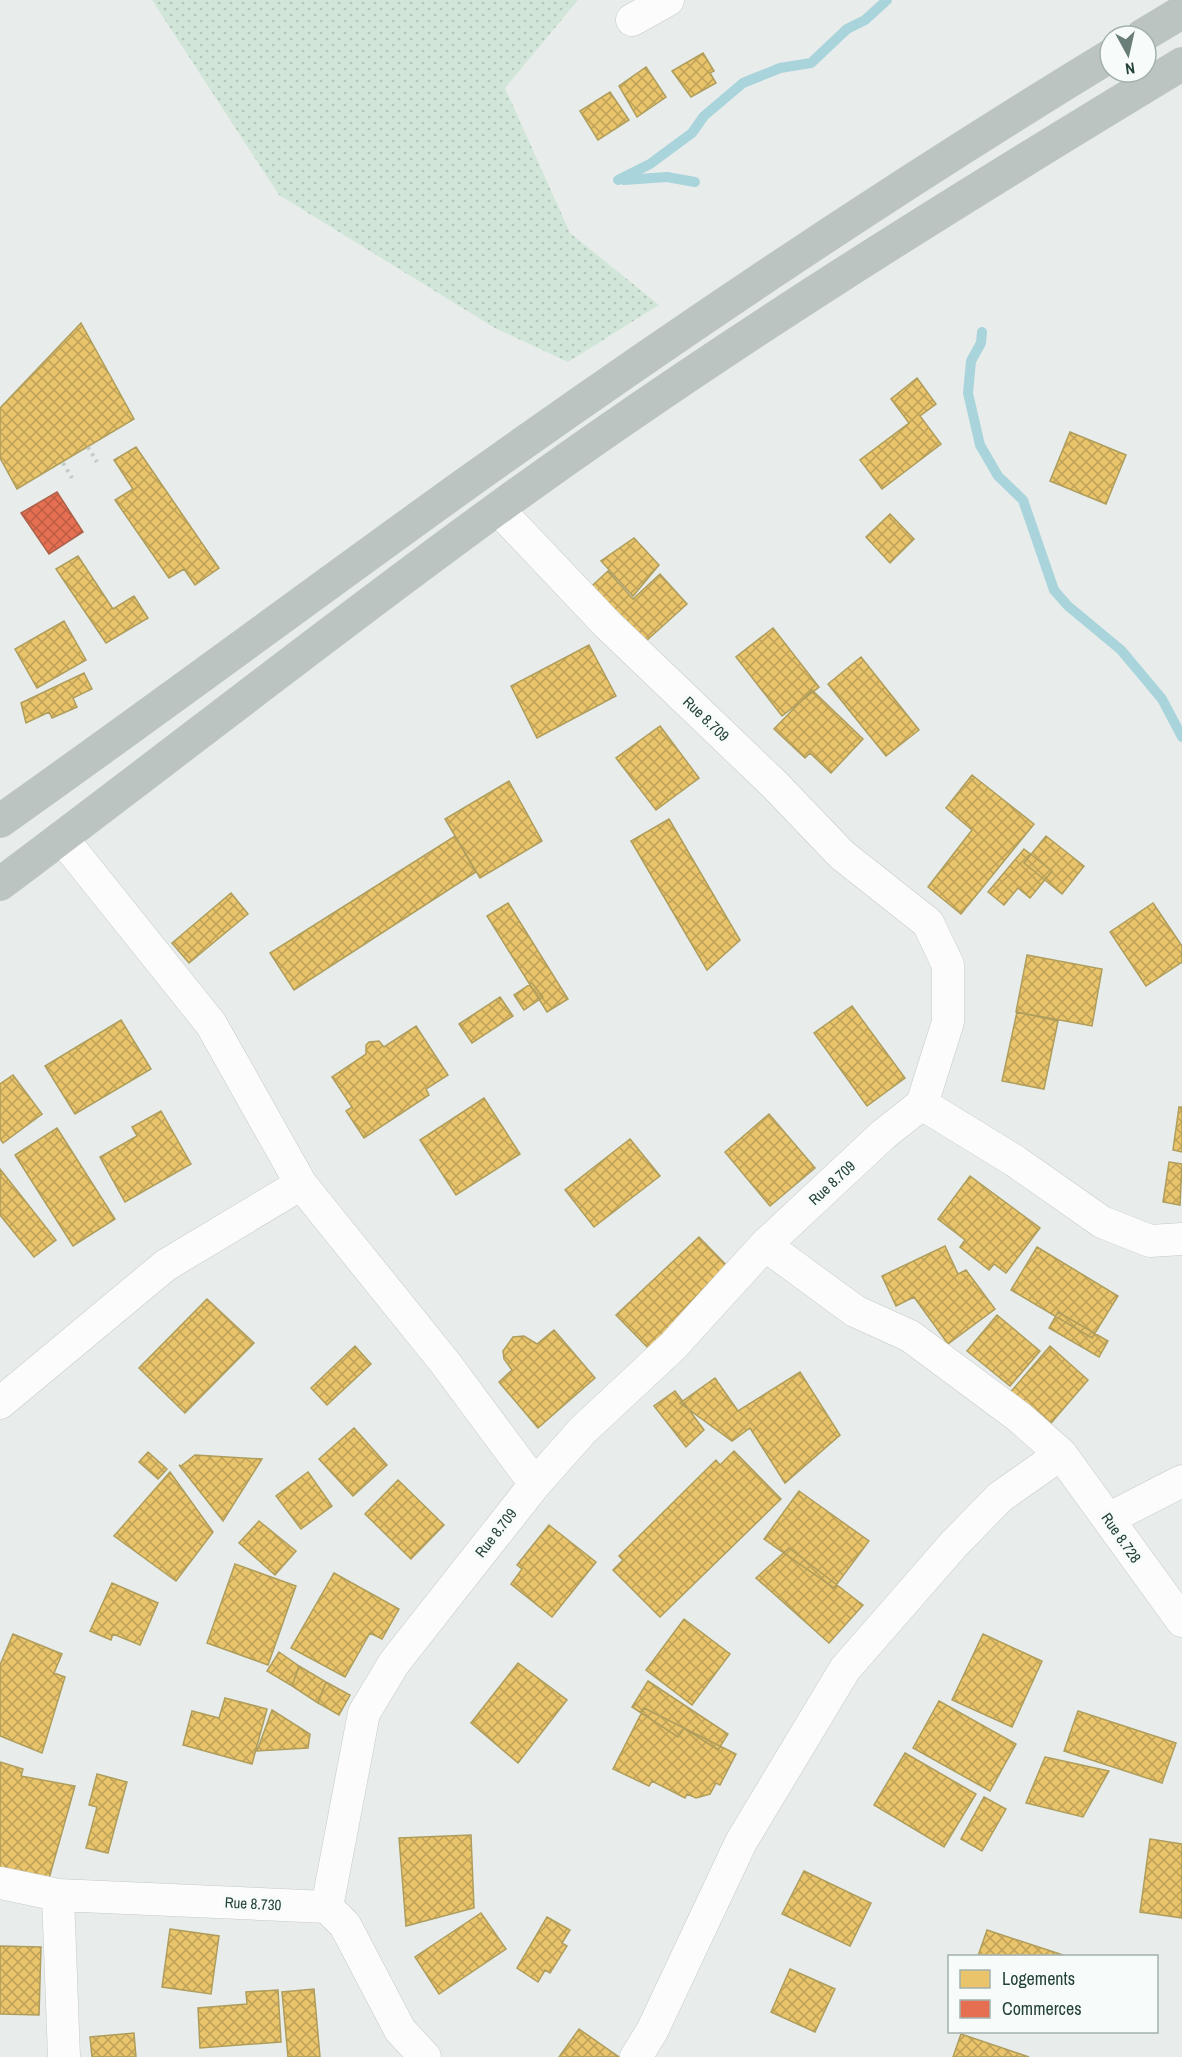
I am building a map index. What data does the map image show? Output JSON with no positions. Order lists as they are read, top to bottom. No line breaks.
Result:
{"streets":{"street":["Rue 8.709","Rue 8.728","Rue 8.730"]},"crossings":[["Rue 8.709","Rue 8.728"],["Rue 8.709","Rue 8.730"]],"legend":["Logements","Commerces"],"north":"bottom"}
